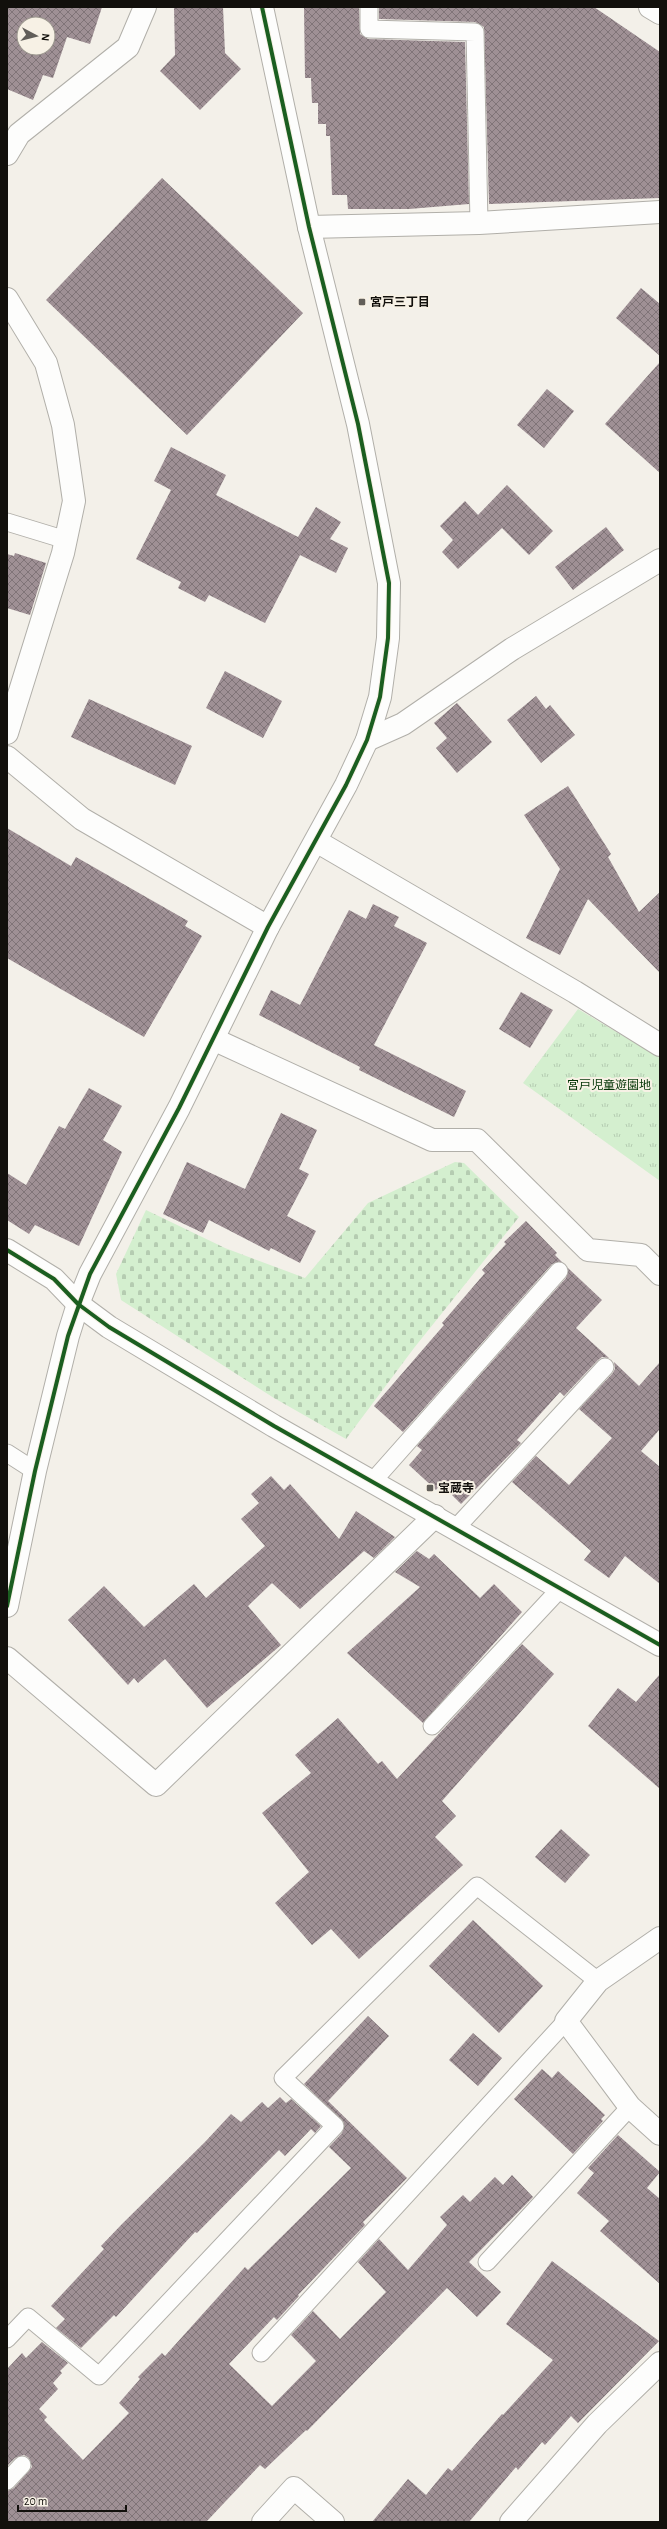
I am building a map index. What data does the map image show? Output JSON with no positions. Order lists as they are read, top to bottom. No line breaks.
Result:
{"parks":["宮戸児童遊園地"],"places":{"transit":["宮戸三丁目","宝蔵寺"]},"scale_bar":"20 m","north":"right"}
